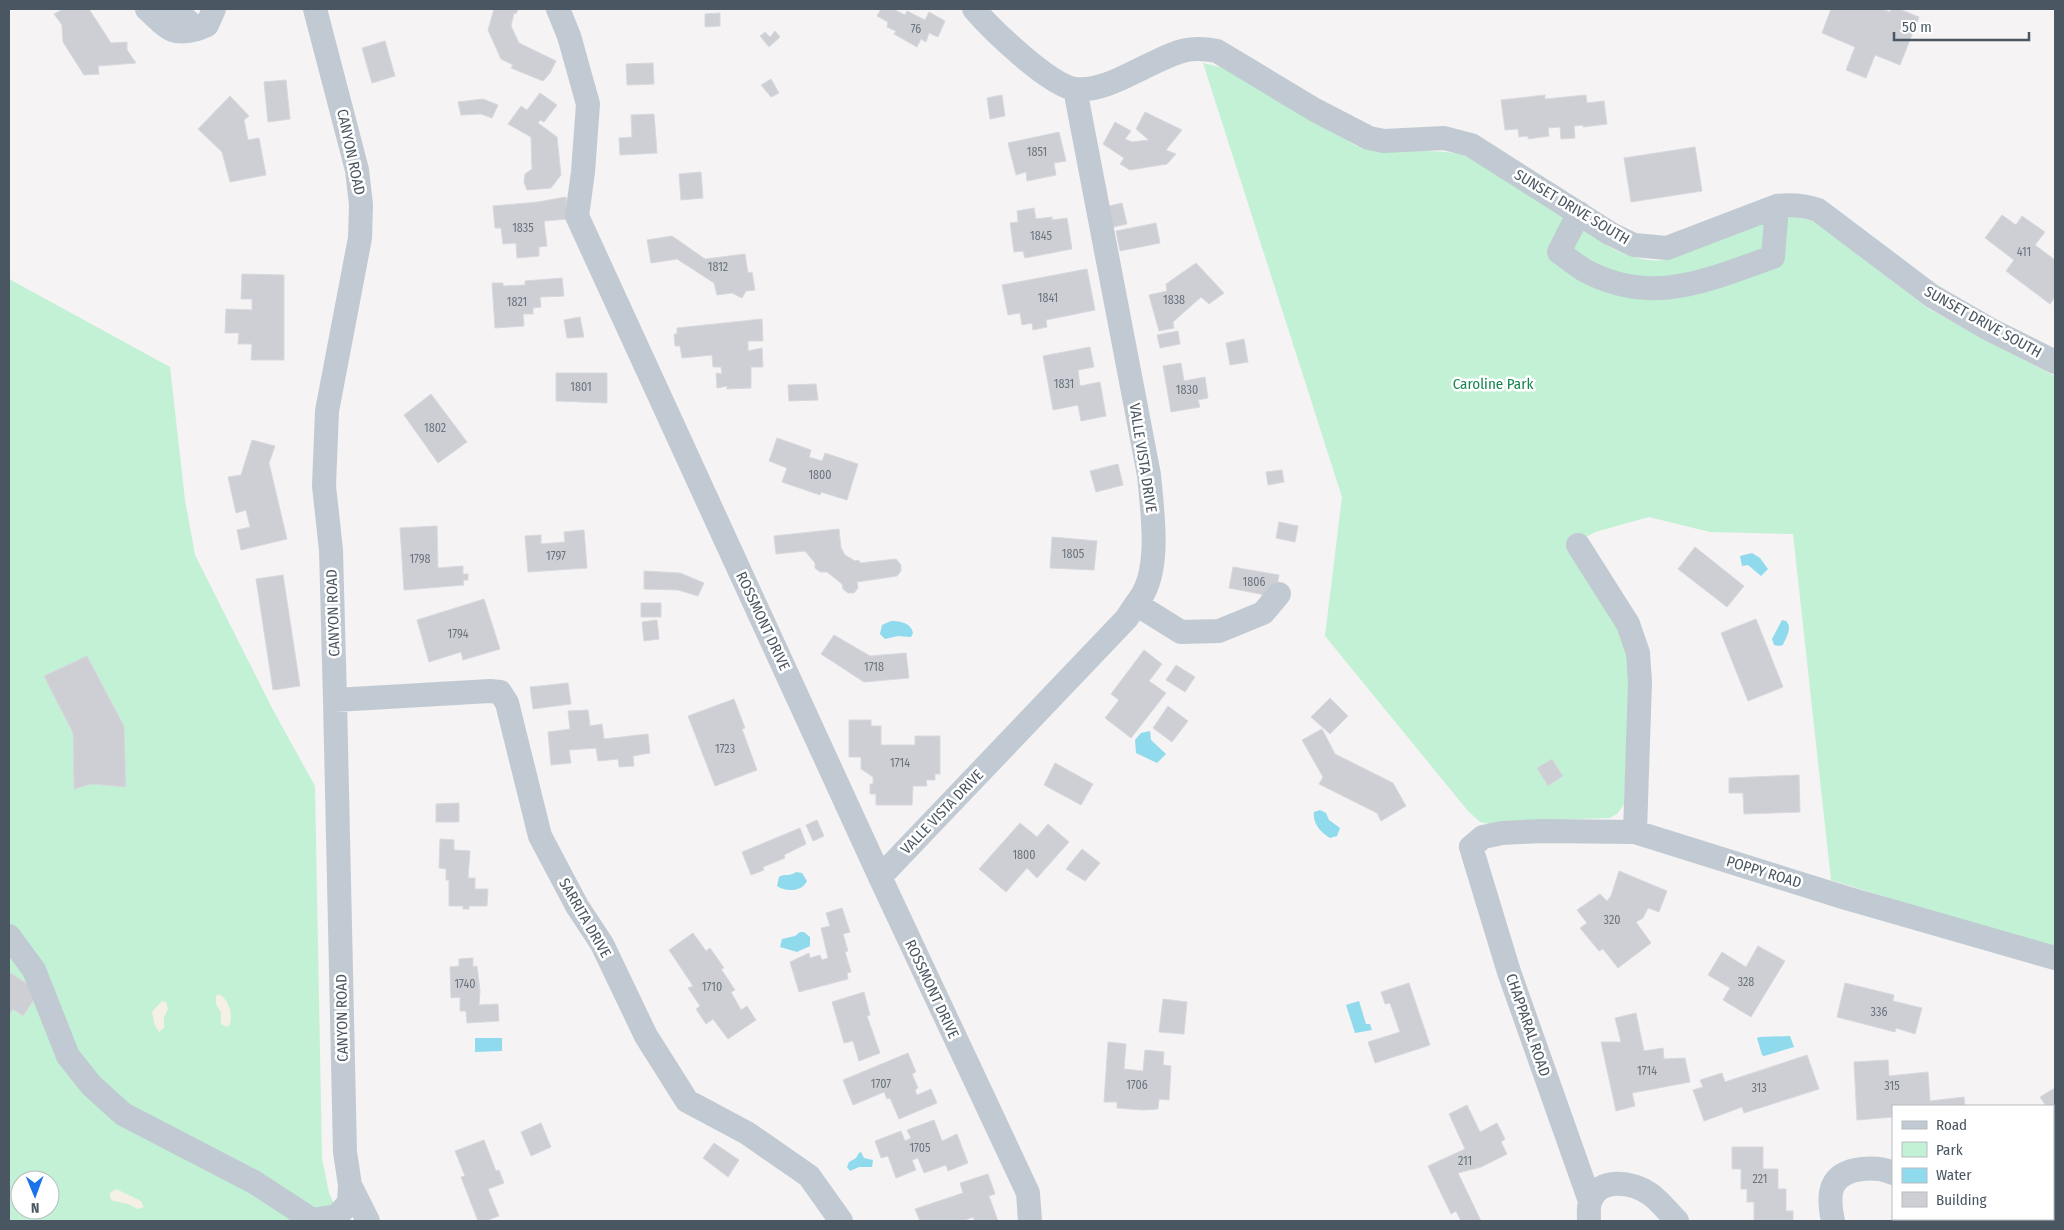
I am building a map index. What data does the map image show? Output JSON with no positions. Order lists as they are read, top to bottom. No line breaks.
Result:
{"streets":{"street":["CANYON ROAD","SUNSET DRIVE SOUTH","VALLE VISTA DRIVE","ROSSMONT DRIVE","POPPY ROAD","SARRITA DRIVE","CHAPPARAL ROAD"]},"crossings":[["CANYON ROAD","SARRITA DRIVE"],["SUNSET DRIVE SOUTH","VALLE VISTA DRIVE"],["VALLE VISTA DRIVE","ROSSMONT DRIVE"],["POPPY ROAD","CHAPPARAL ROAD"]],"parks":["Caroline Park"],"house_numbers":["76","1851","1835","1845","411","1812","1841","1838","1821","1831","1801","1830","1802","1800","1805","1797","1798","1806","1794","1718","1723","1714","1800","320","328","1740","1710","336","1714","1707","1706","315","313","1705","211","221"],"legend":["Road","Park","Water","Building"],"scale_bar":"50 m","north":"bottom"}
